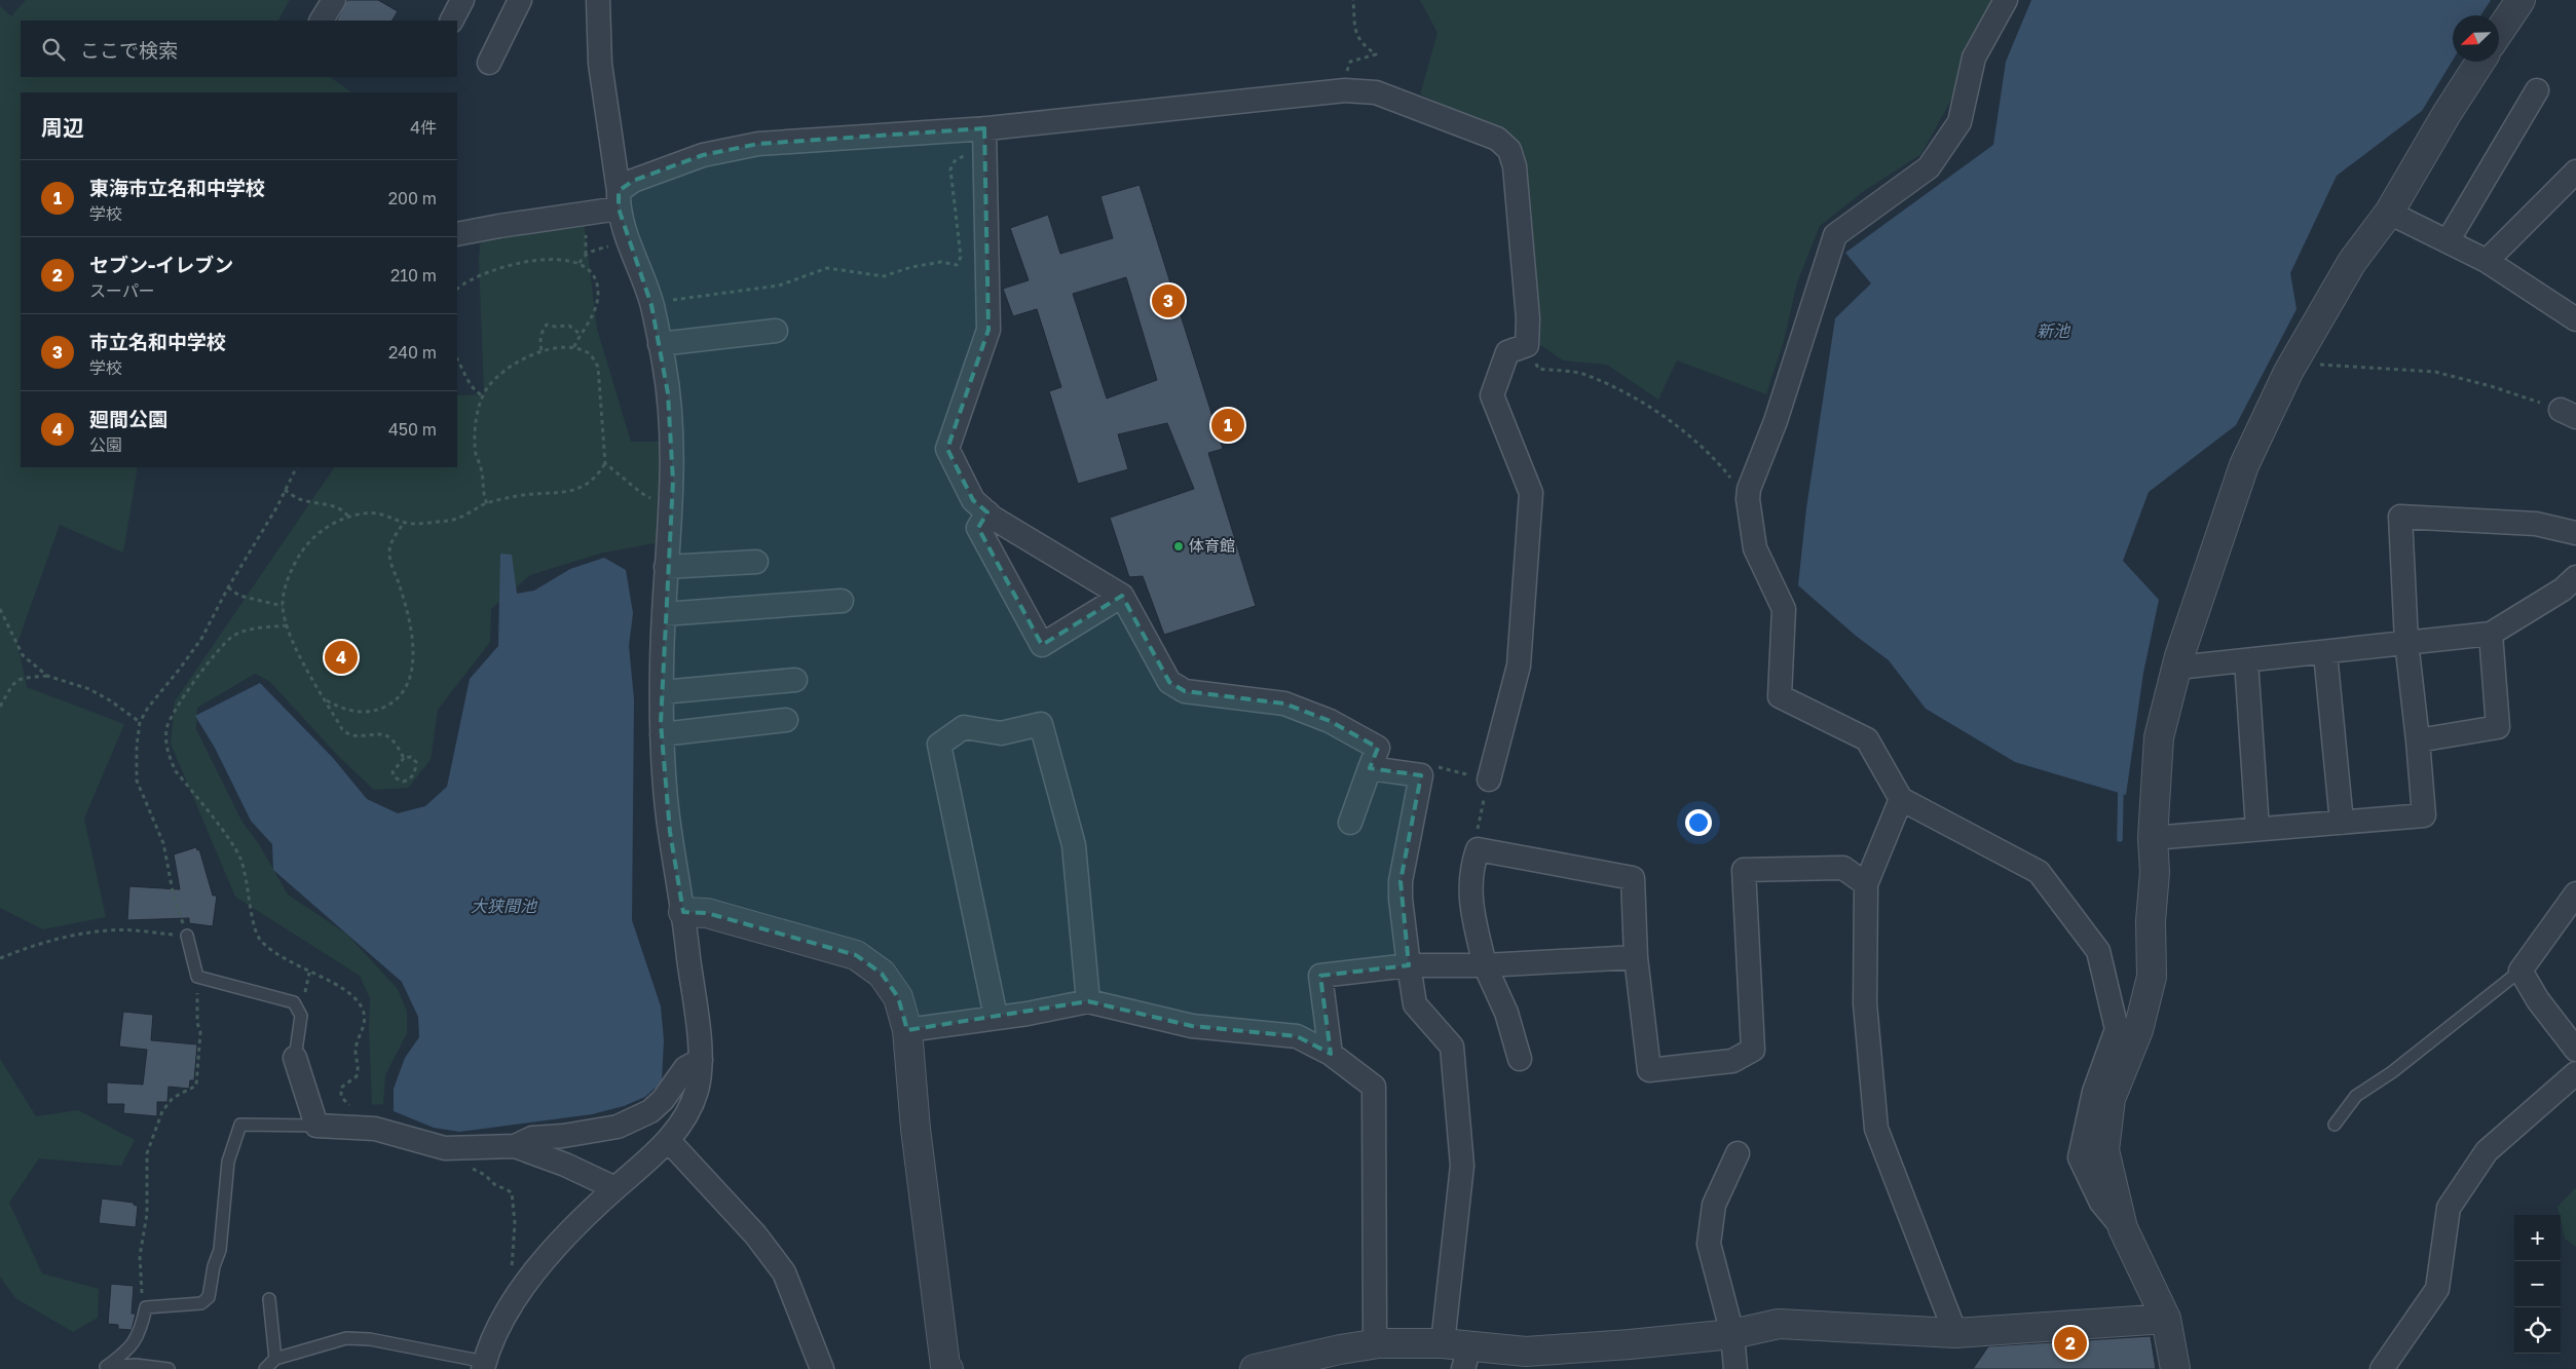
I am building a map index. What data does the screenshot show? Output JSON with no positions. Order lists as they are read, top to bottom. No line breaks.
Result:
{"water":["新池","大狭間池"],"places":["体育館"],"north":"bottom left","page":{"search":"ここで検索","heading":["周辺","4件"],"list":[{"mark":"1","name":"東海市立名和中学校","note":"学校","value":"200 m"},{"mark":"2","name":"セブン-イレブン","note":"スーパー","value":"210 m"},{"mark":"3","name":"市立名和中学校","note":"学校","value":"240 m"},{"mark":"4","name":"廻間公園","note":"公園","value":"450 m"}],"pins":["3","1","4","2"],"map_buttons":["+","−"]}}
